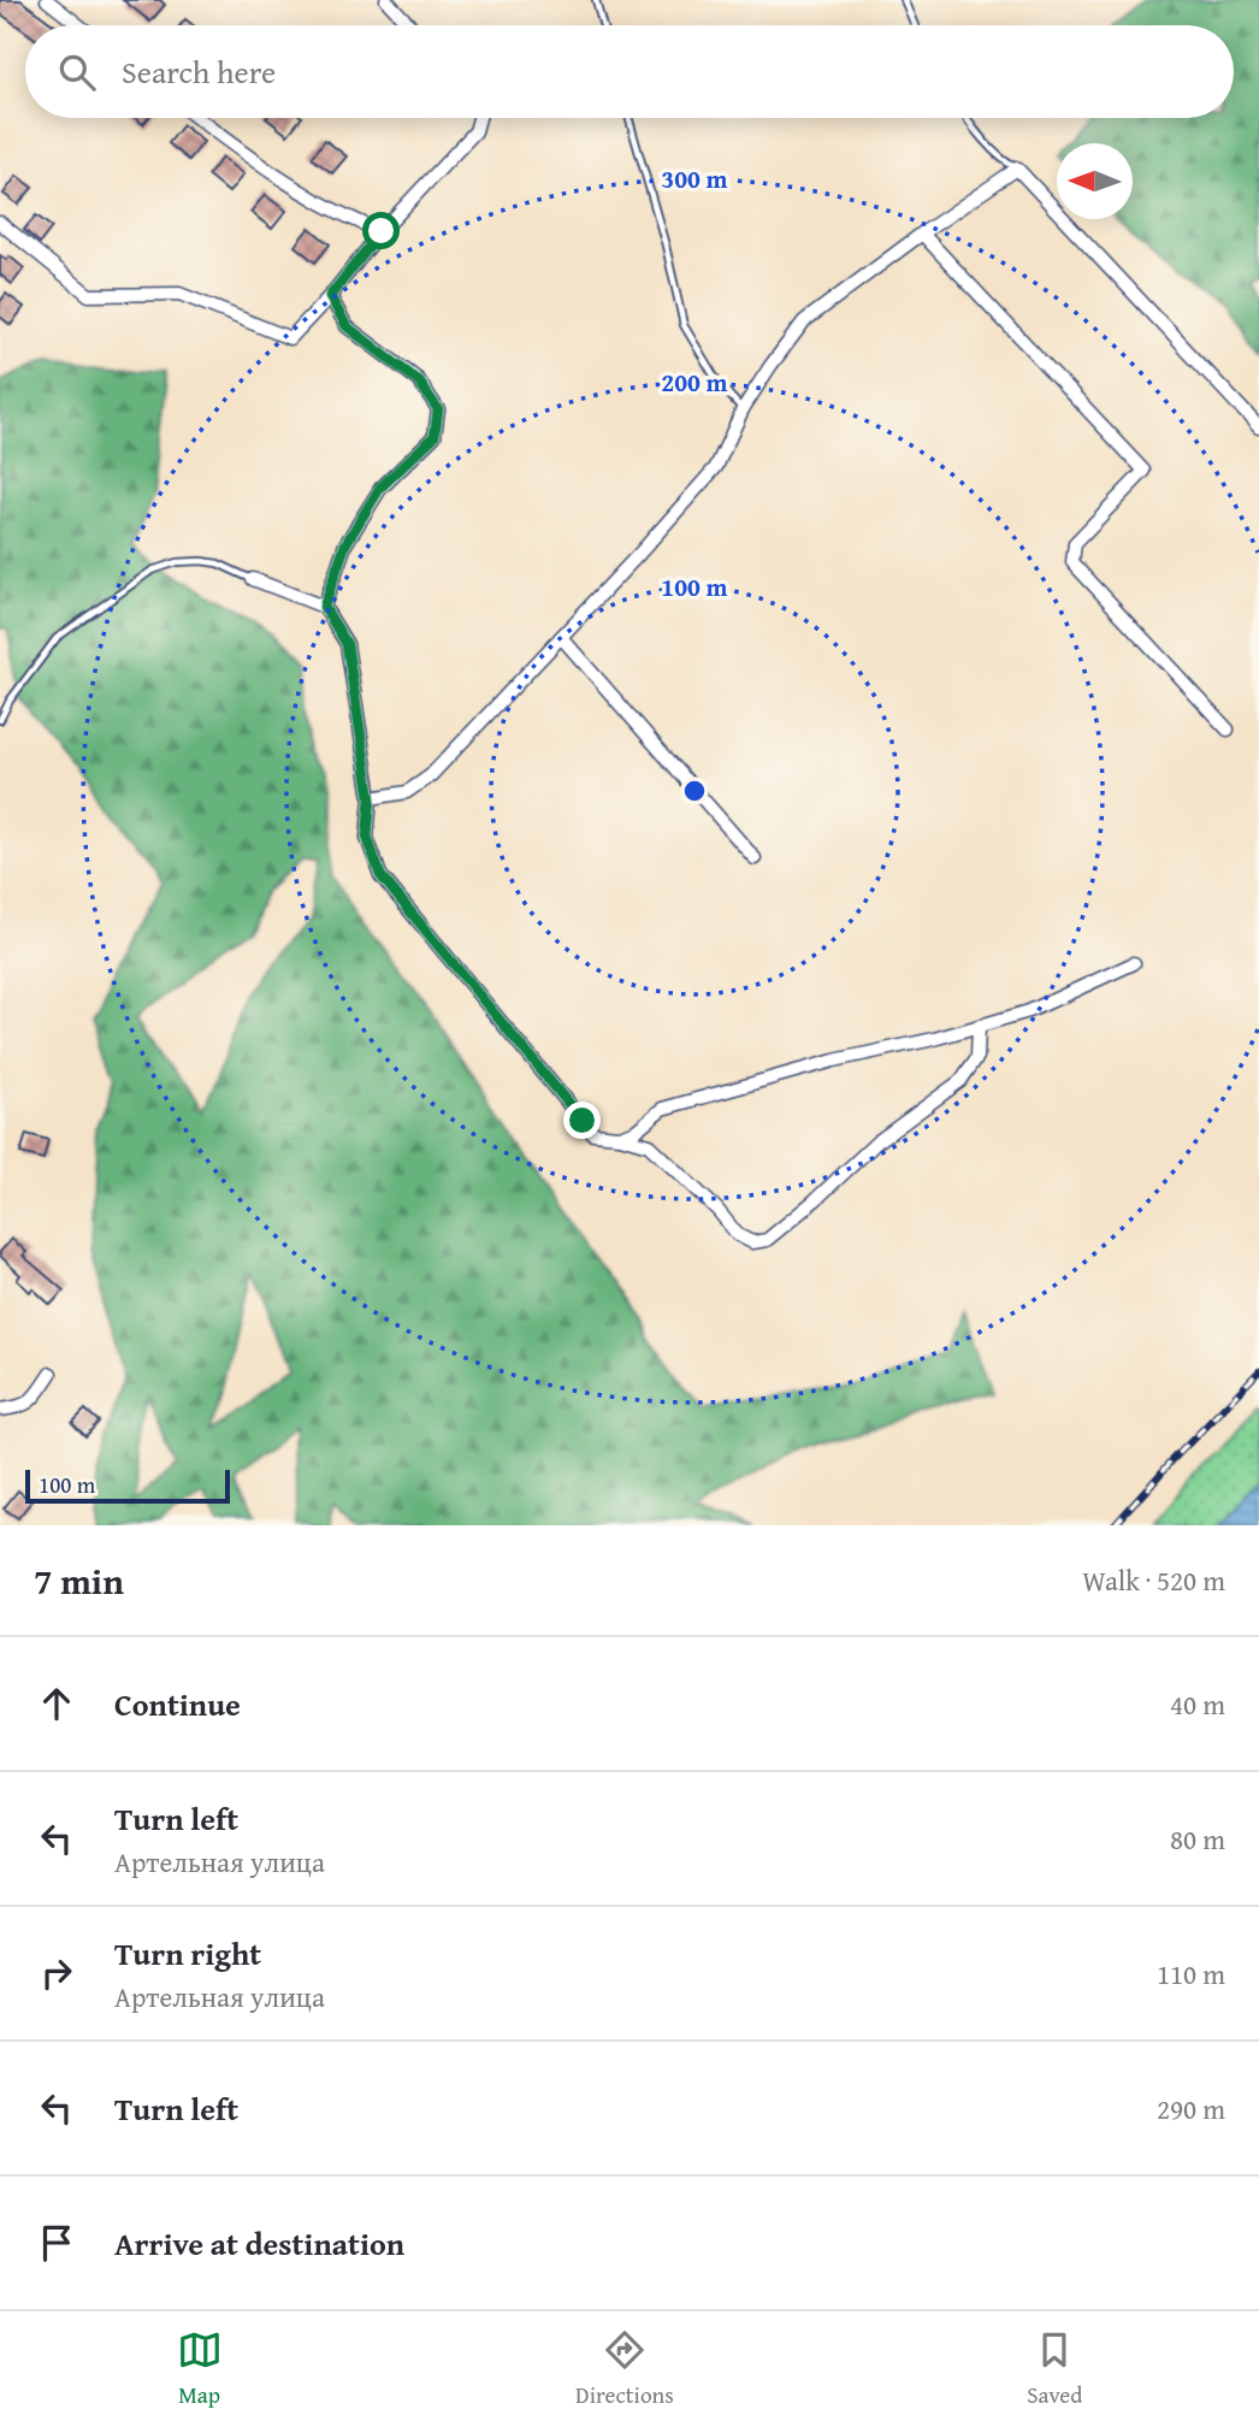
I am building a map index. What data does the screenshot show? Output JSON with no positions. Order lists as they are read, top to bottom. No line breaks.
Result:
{"scale_bar":"100 m","north":"left","page":{"search":"Search here","scale":"100 m","heading":["7 min","Walk · 520 m"],"list":[["Continue","40 m"],["Turn left","Артельная улица","80 m"],["Turn right","Артельная улица","110 m"],["Turn left","290 m"],"Arrive at destination"],"nav":["Map","Directions","Saved"]},"rings":["300 m","200 m","100 m"]}
